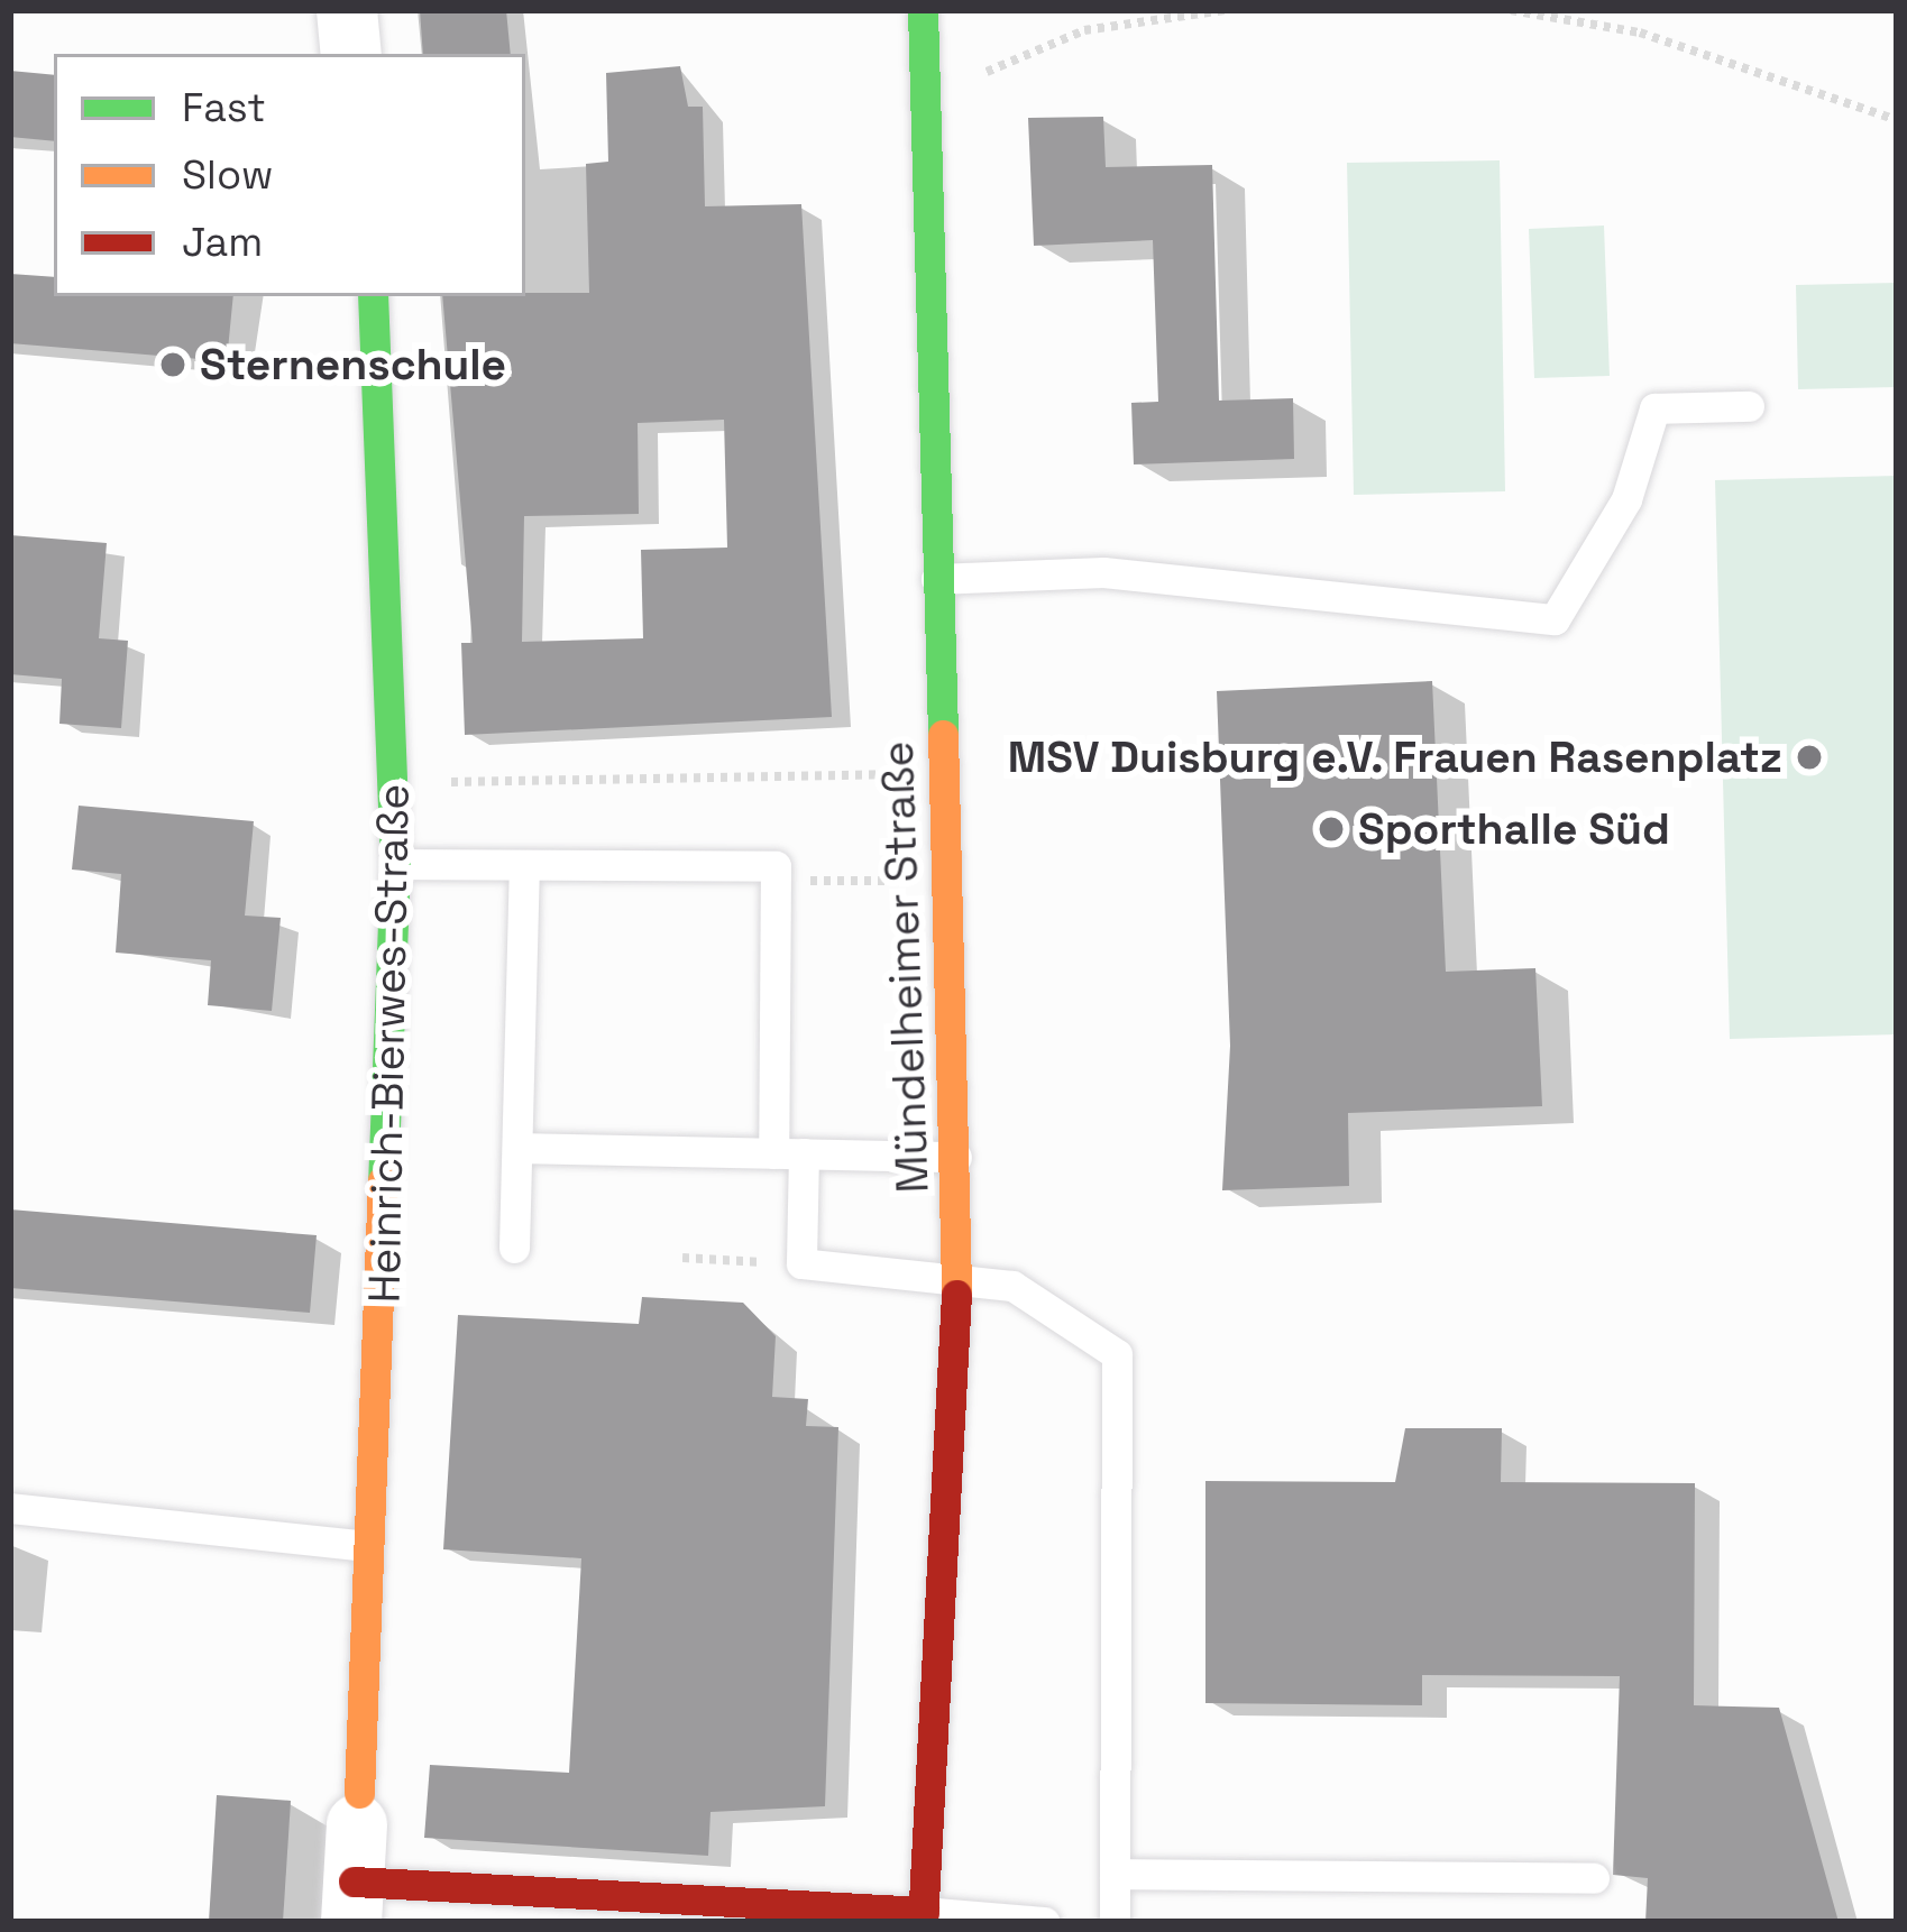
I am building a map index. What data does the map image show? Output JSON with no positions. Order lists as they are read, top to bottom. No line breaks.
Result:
{"streets":{"street":["Mündelheimer Straße","Heinrich-Bierwes-Straße"]},"places":["Sternenschule","MSV Duisburg e.V. Frauen Rasenplatz","Sporthalle Süd"],"legend":["Fast","Slow","Jam"]}
